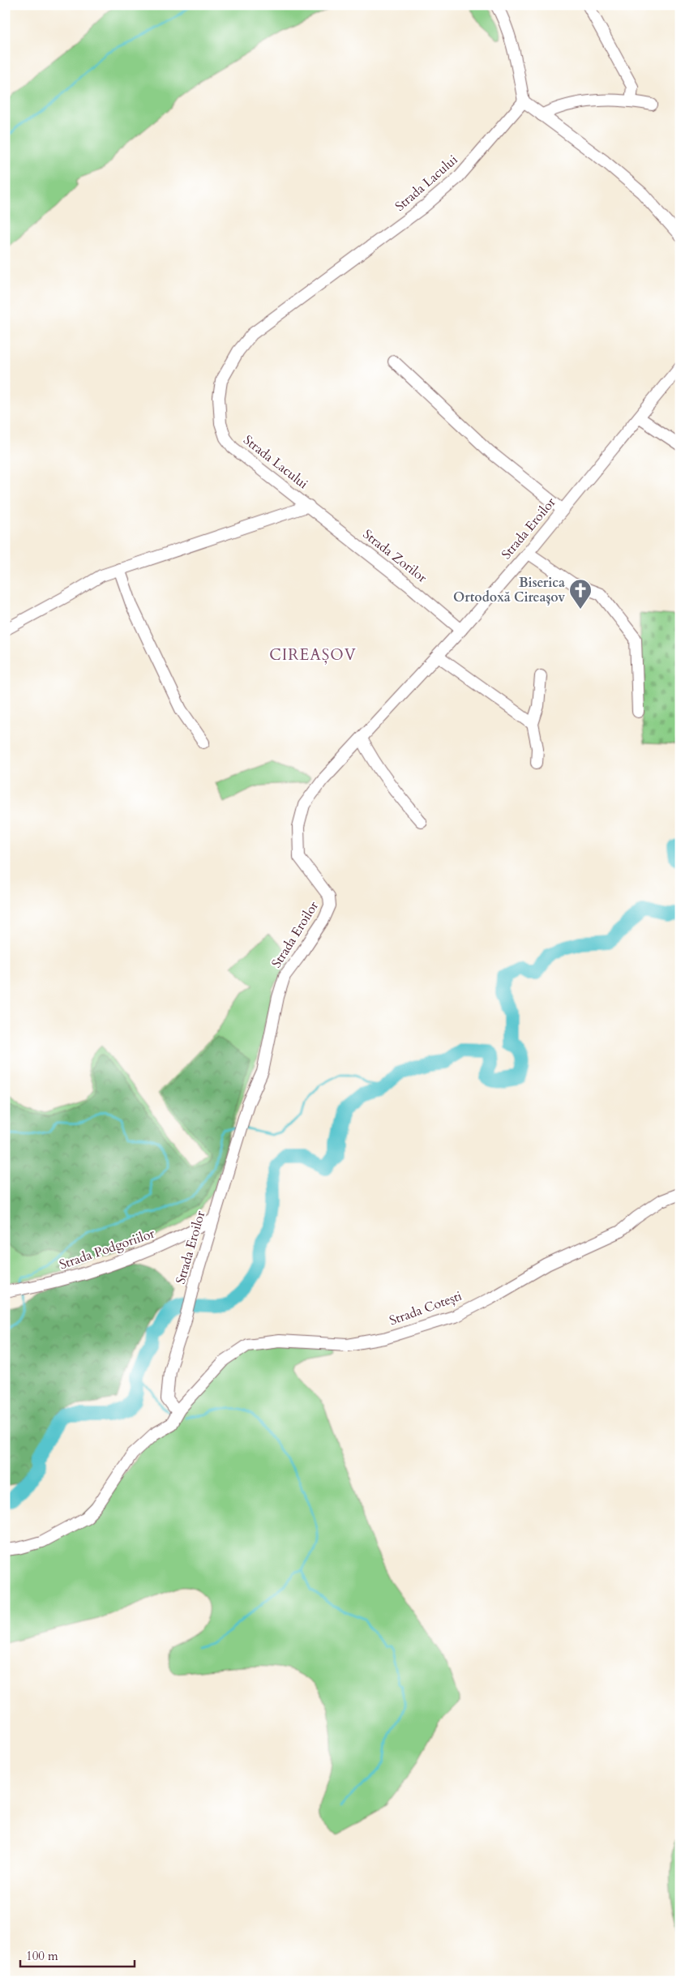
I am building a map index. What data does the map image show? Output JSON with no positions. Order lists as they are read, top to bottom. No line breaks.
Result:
{"streets":{"street":["Strada Lacului","Strada Eroilor","Strada Zorilor","Strada Podgoriilor","Strada Cotești"]},"crossings":[["Strada Lacului","Strada Zorilor"],["Strada Eroilor","Strada Zorilor"],["Strada Eroilor","Strada Podgoriilor"],["Strada Eroilor","Strada Cotești"]],"districts":["CIREAȘOV"],"places":{"church":["Biserica Ortodoxă Cireașov"]},"scale_bar":"100 m"}
